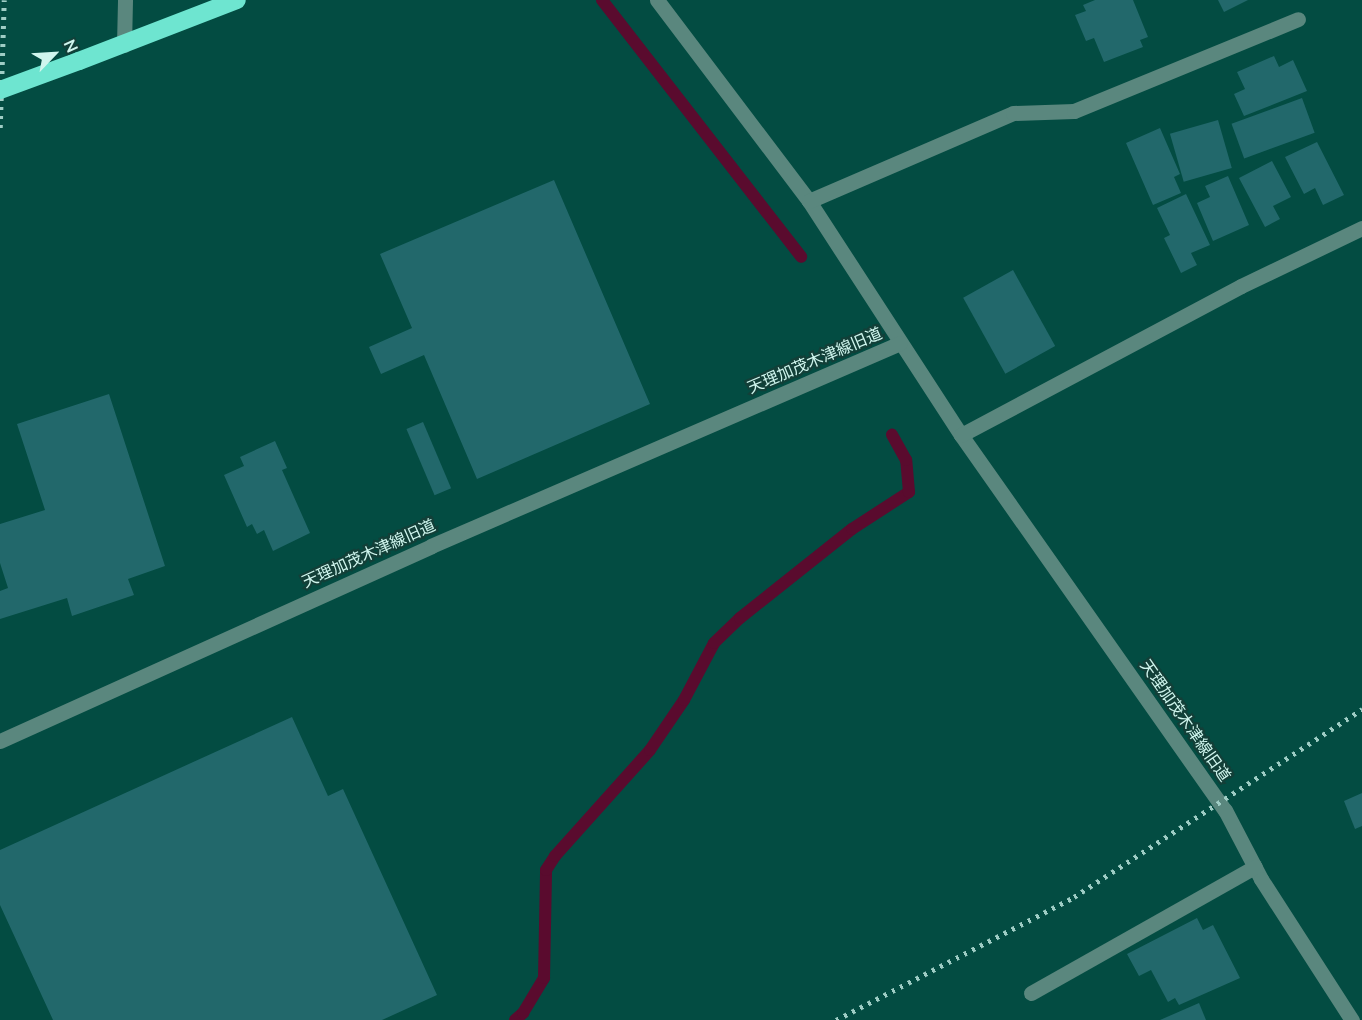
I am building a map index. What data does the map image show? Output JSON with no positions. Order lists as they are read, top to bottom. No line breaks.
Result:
{"streets":{"street":["天理加茂木津線旧道"]},"north":"top right"}
